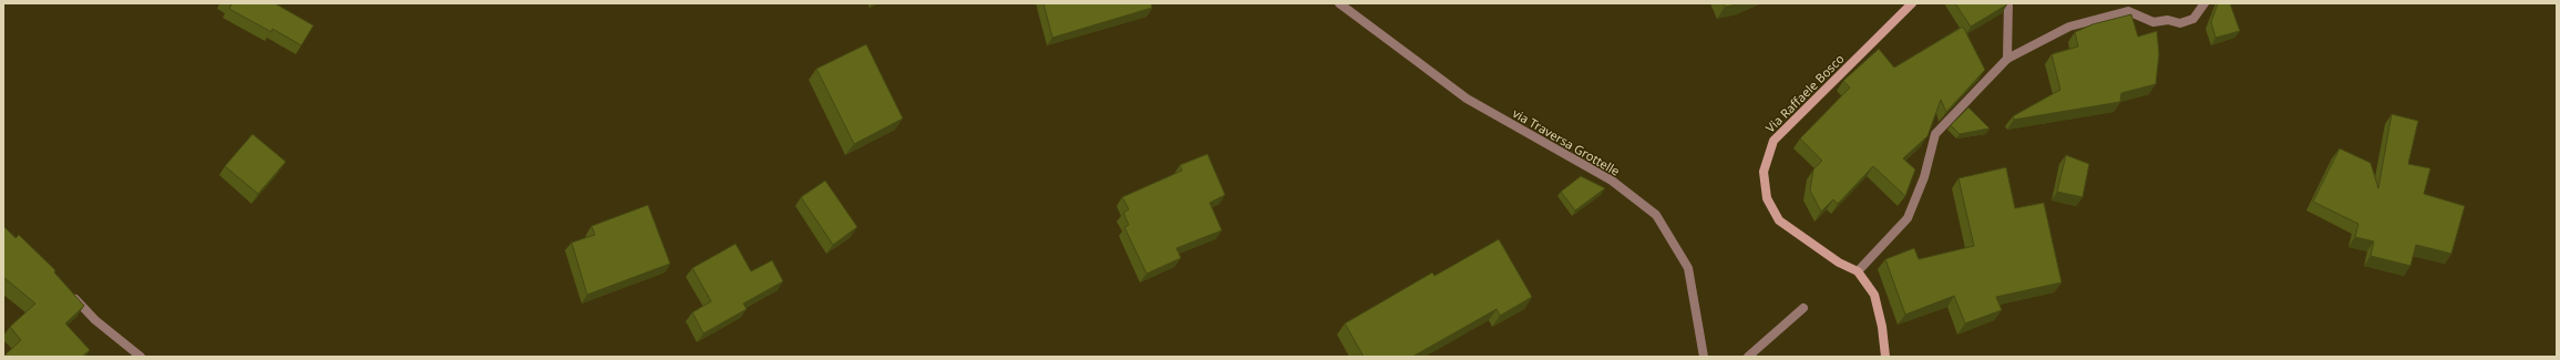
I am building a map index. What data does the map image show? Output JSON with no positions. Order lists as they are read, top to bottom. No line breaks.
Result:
{"streets":{"street":["Via Raffaele Bosco","via Traversa Grottelle"]}}
